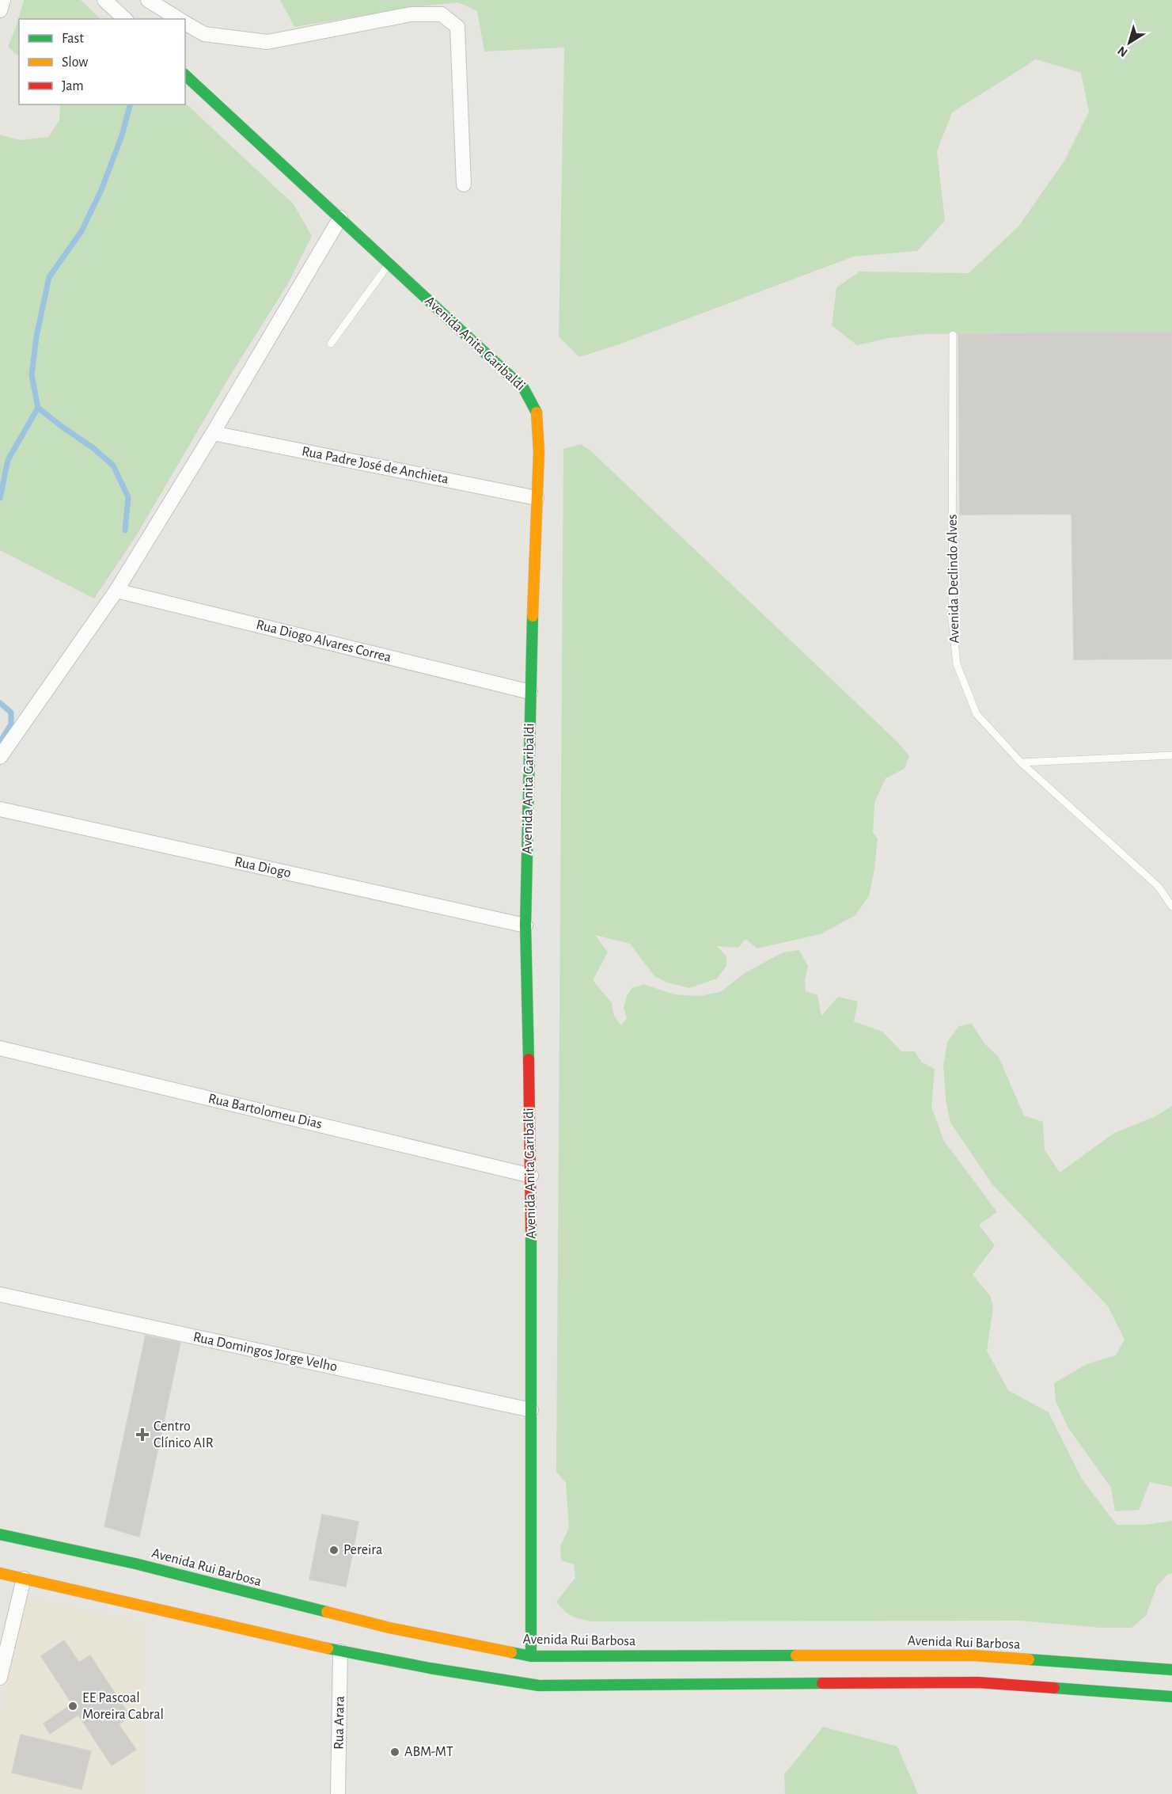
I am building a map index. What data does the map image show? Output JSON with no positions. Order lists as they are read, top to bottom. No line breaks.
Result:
{"streets":{"main road":["Avenida Anita Garibaldi","Avenida Rui Barbosa"],"street":["Rua Padre José de Anchieta","Rua Diogo Alvares Correa","Rua Diogo","Rua Bartolomeu Dias","Rua Domingos Jorge Velho","Rua Arara"],"lane":["Avenida Declindo Alves"]},"crossings":[["Avenida Anita Garibaldi","Rua Padre José de Anchieta"],["Avenida Anita Garibaldi","Rua Diogo Alvares Correa"],["Avenida Anita Garibaldi","Rua Diogo"],["Avenida Anita Garibaldi","Rua Bartolomeu Dias"],["Avenida Anita Garibaldi","Rua Domingos Jorge Velho"],["Avenida Anita Garibaldi","Avenida Rui Barbosa"]],"places":{"health":["Centro Clínico AIR"],"other":["Pereira","EE Pascoal Moreira Cabral","ABM-MT"]},"legend":["Fast","Slow","Jam"],"north":"bottom left"}
